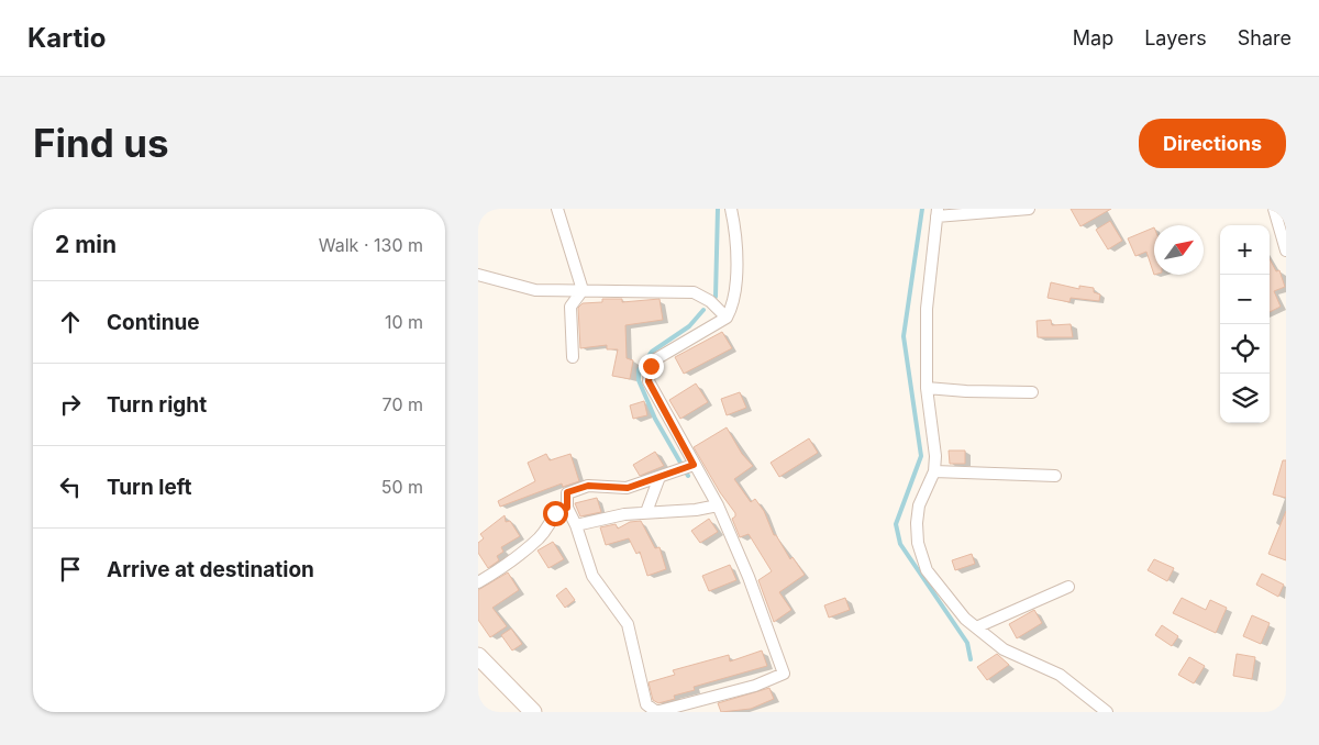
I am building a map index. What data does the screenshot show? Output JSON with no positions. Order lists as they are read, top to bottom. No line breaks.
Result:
{"north":"top right","page":{"header":"Kartio","nav":["Map","Layers","Share"],"buttons":"Directions","title":"Find us","heading":["2 min","Walk · 130 m"],"map_buttons":["+","−"],"list":[["Continue","10 m"],["Turn right","70 m"],["Turn left","50 m"],"Arrive at destination"]}}
